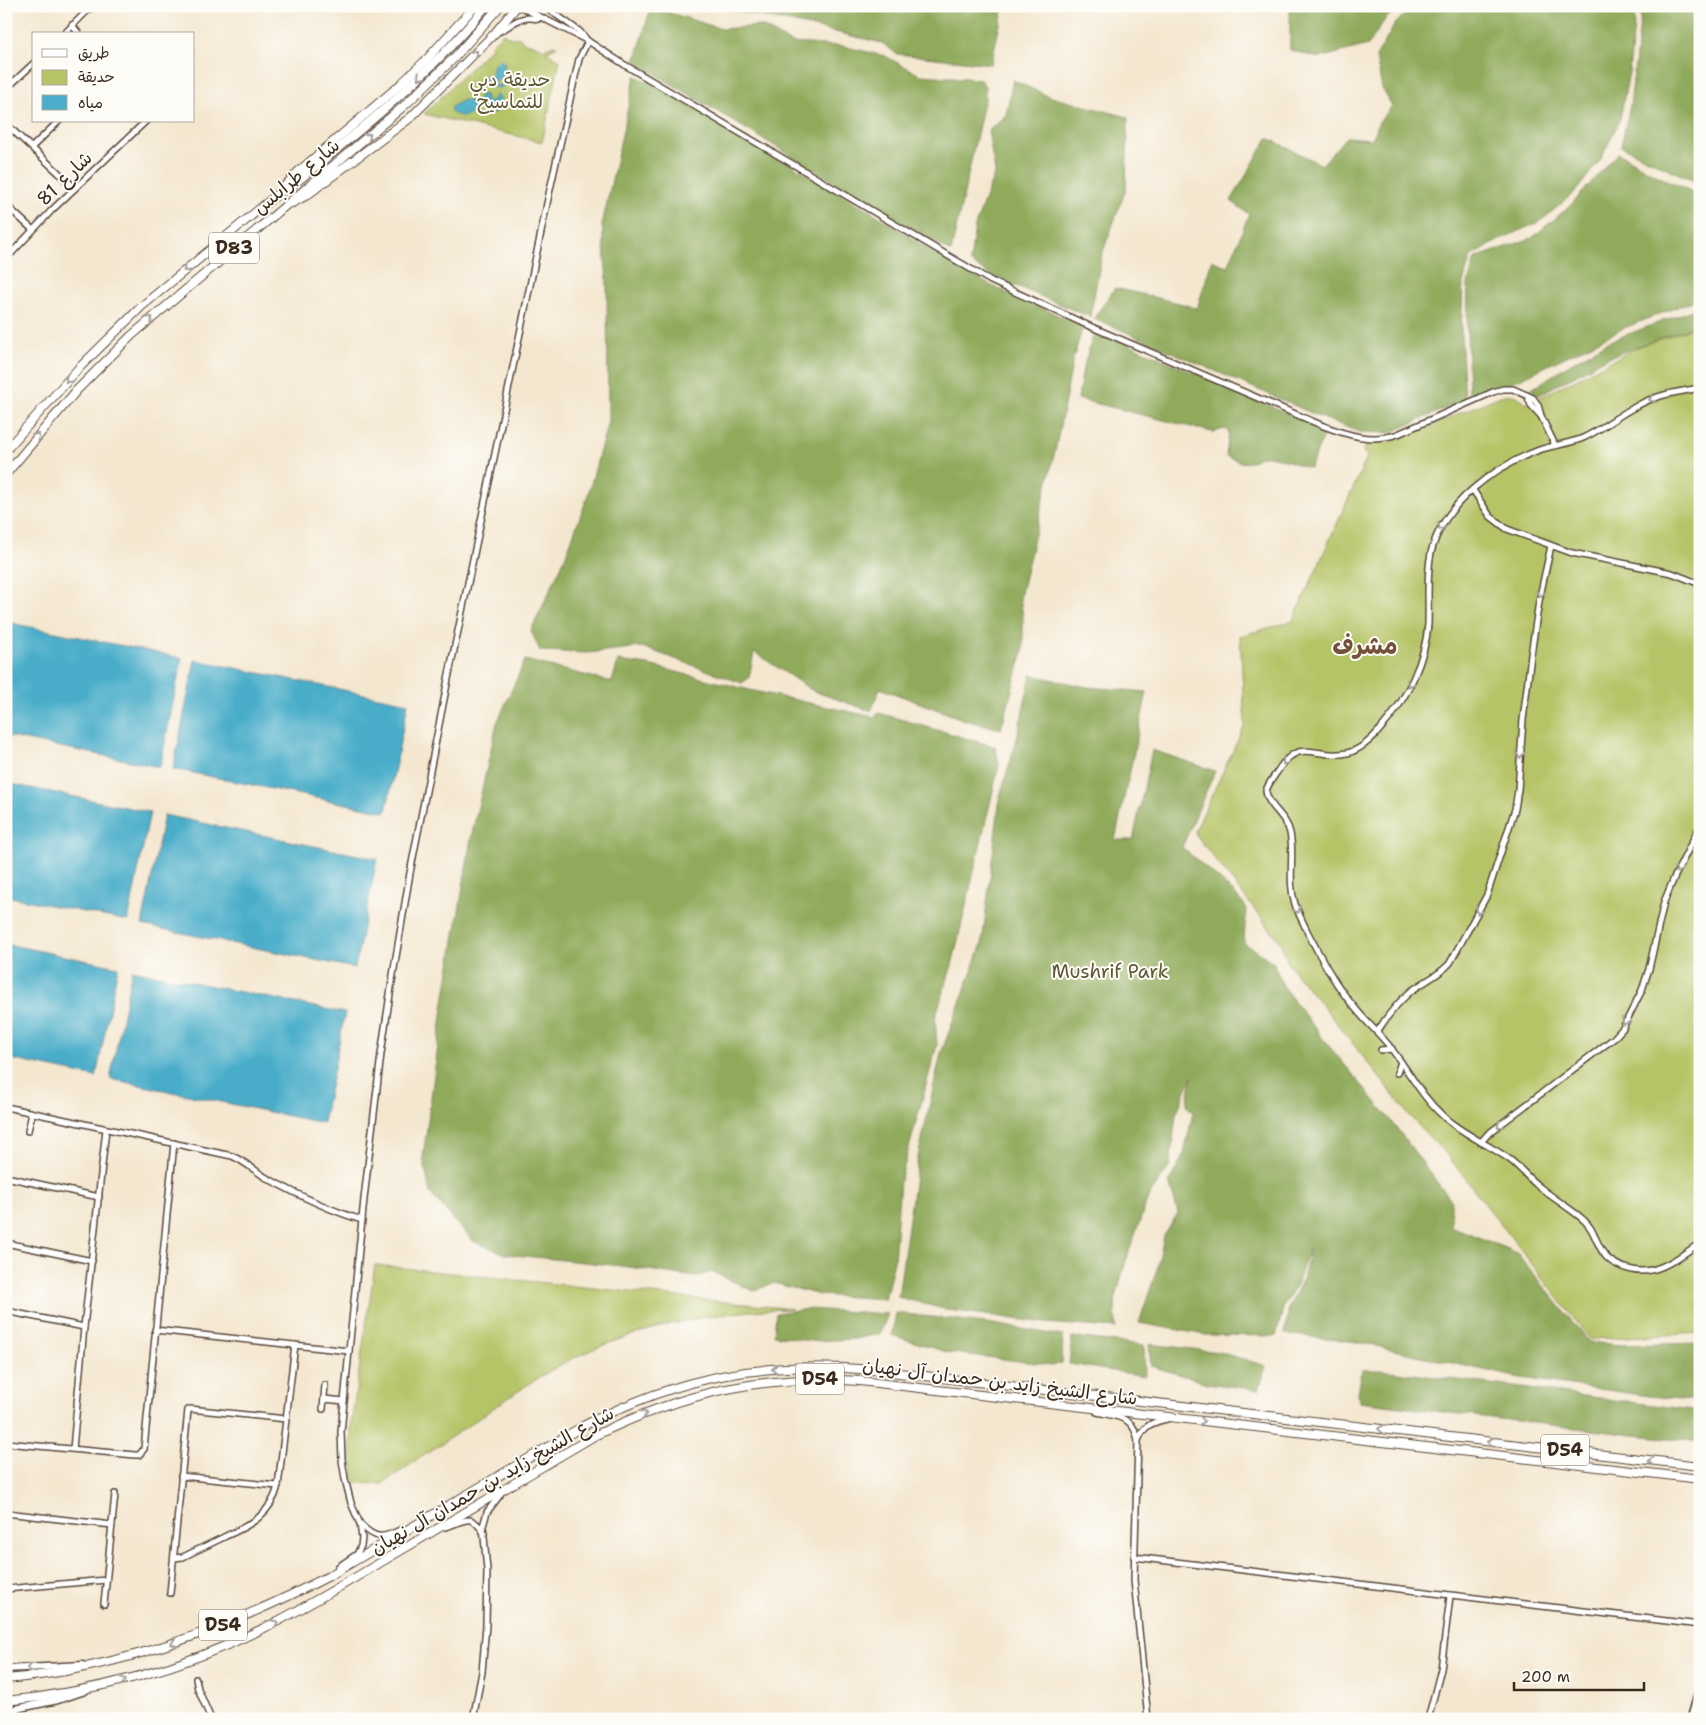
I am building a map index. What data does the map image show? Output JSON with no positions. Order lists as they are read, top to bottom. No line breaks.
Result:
{"streets":{"highway":["شارع طرابلس","D83","D54","شارع الشيخ زايد بن حمدان آل نهيان"],"street":["شارع 81"]},"districts":["مشرف"],"parks":["حديقة دبي للتماسيح","Mushrif Park"],"legend":["طريق","حديقة","مياه"],"scale_bar":"200 m"}
